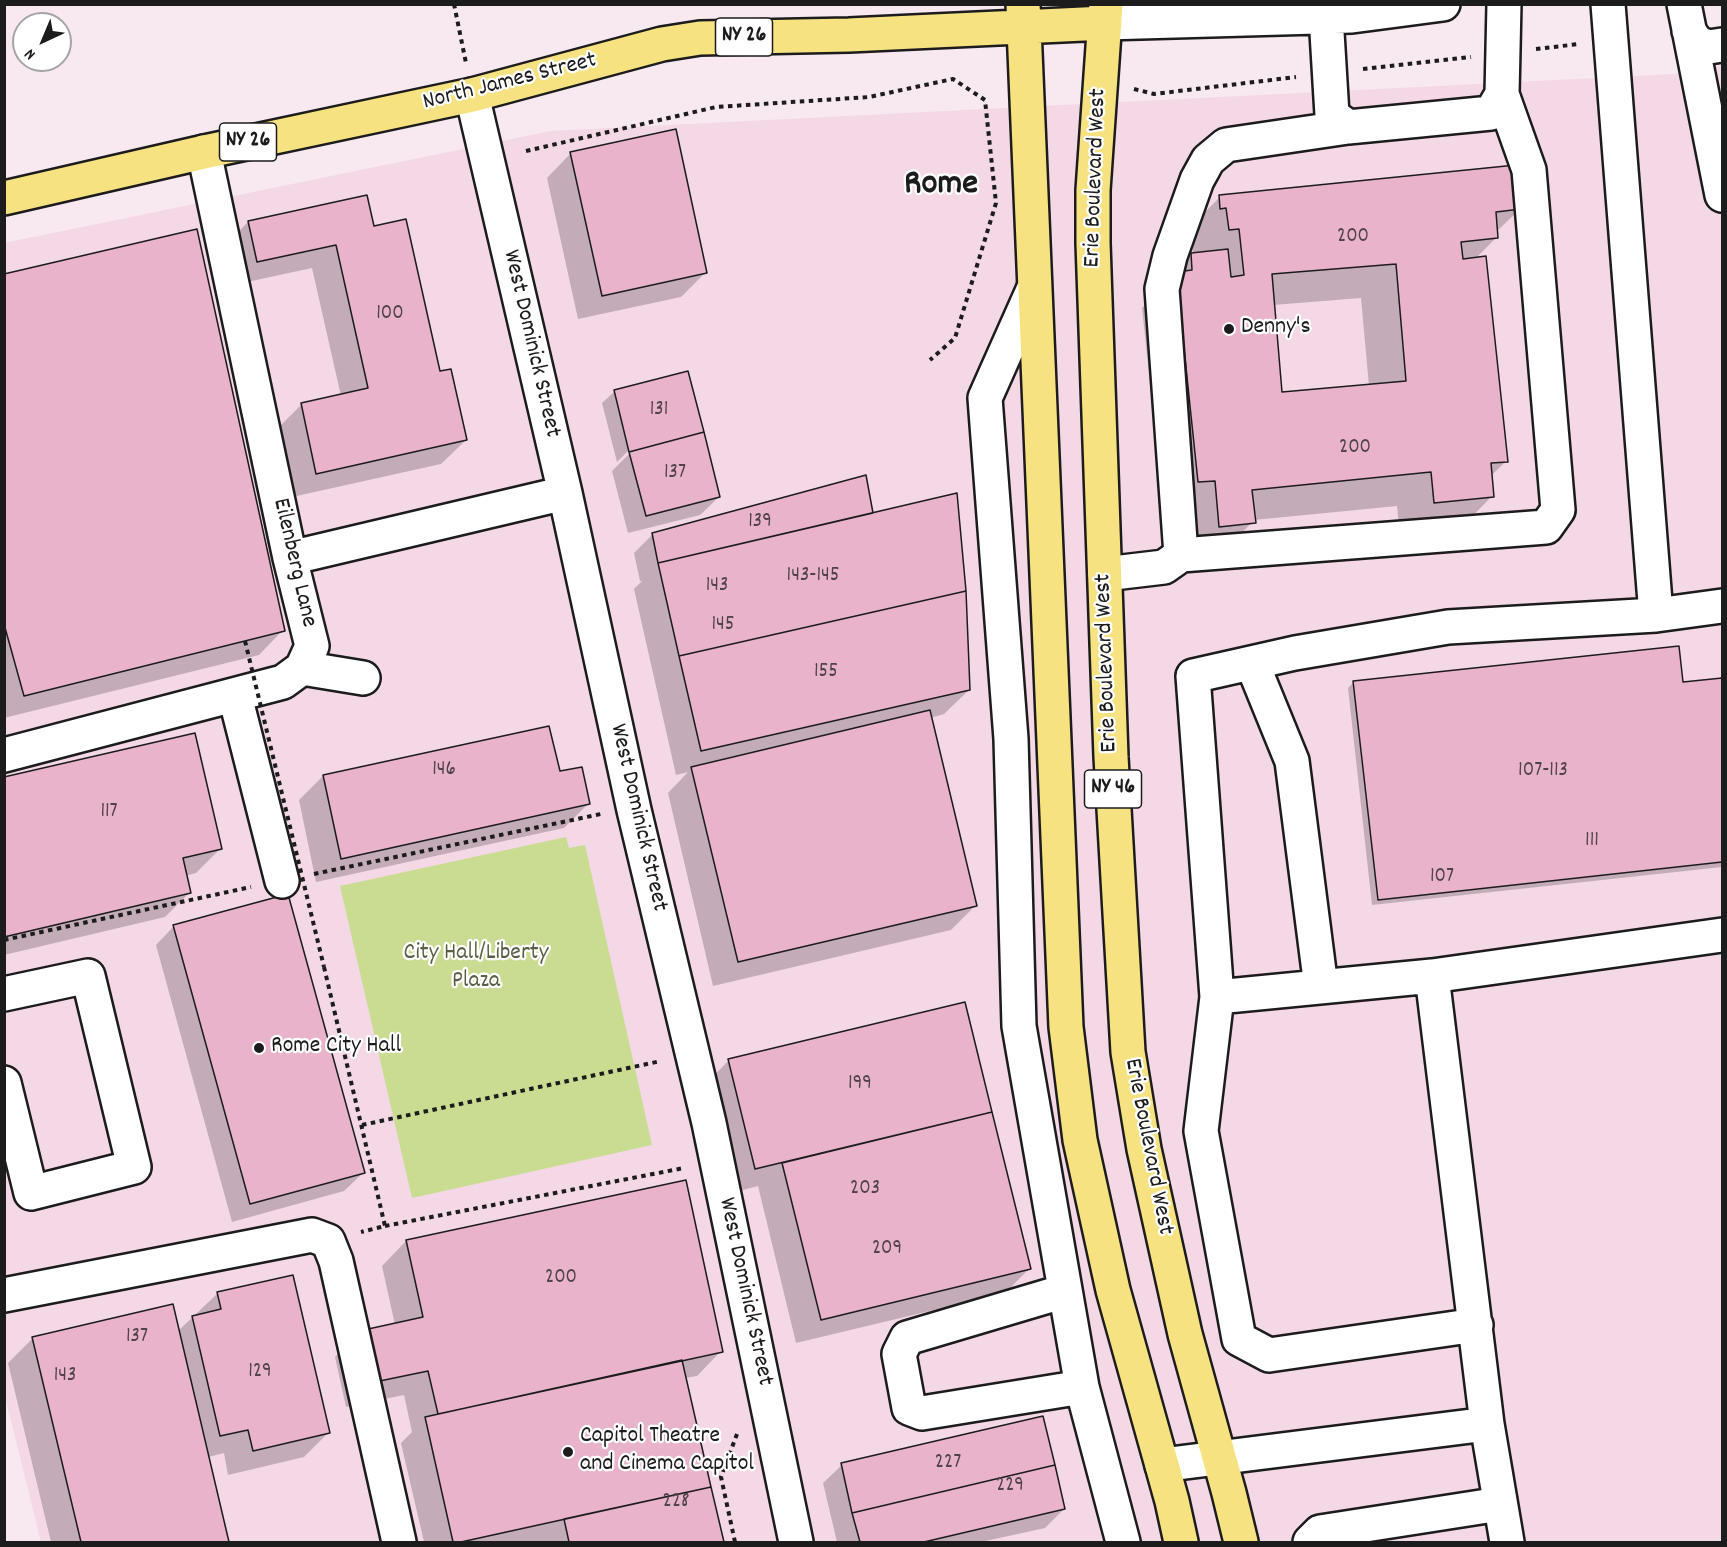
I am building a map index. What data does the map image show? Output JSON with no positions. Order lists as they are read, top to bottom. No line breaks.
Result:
{"streets":{"main road":["NY 26","North James Street","Erie Boulevard West","NY 46"],"street":["West Dominick Street","Eilenberg Lane"]},"crossings":[["NY 26","North James Street"],["NY 26","Erie Boulevard West"],["NY 26","NY 46"],["North James Street","West Dominick Street"],["North James Street","Eilenberg Lane"],["North James Street","NY 46"]],"districts":["Rome"],"parks":["City Hall/Liberty Plaza"],"places":["Denny's","Rome City Hall","Capitol Theatre and Cinema Capitol"],"house_numbers":["200","100","131","200","137","139","143-145","143","145","155","146","107-113","117","111","107","199","203","209","200","137","129","143","227","229","228"],"north":"bottom left"}
